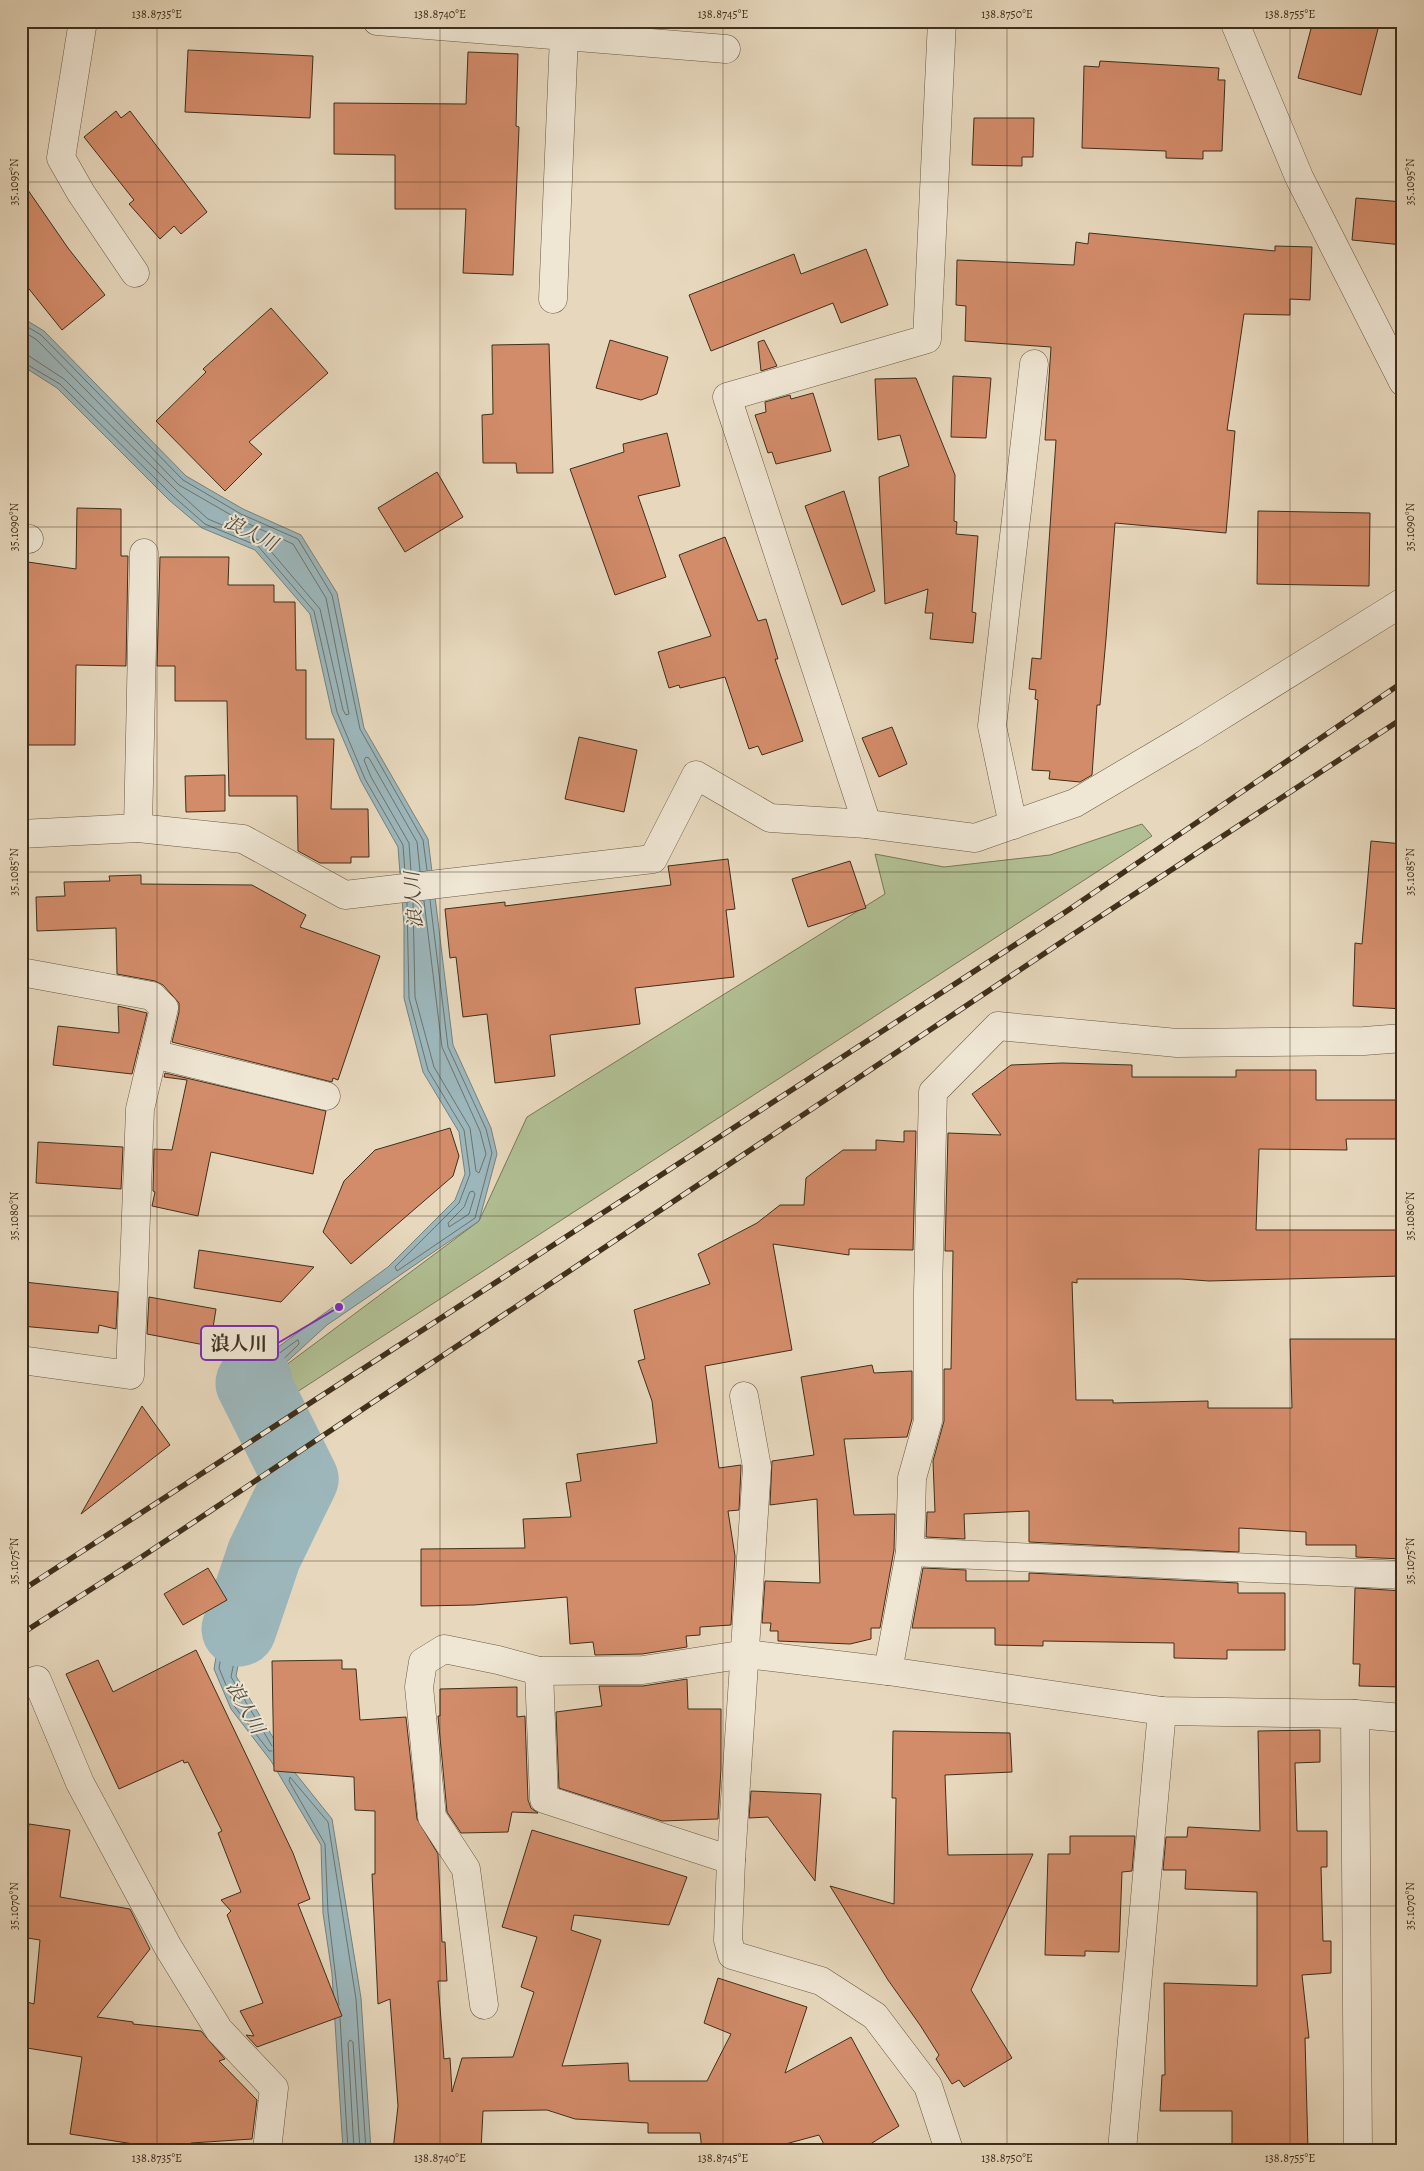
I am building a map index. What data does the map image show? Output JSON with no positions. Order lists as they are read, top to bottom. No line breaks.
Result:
{"water":["浪人川"],"places":["浪人川"],"coordinates":["138.8735°E","138.8740°E","138.8745°E","138.8750°E","138.8755°E","35.1095°N","35.1090°N","35.1085°N","35.1080°N","35.1075°N","35.1070°N"]}
